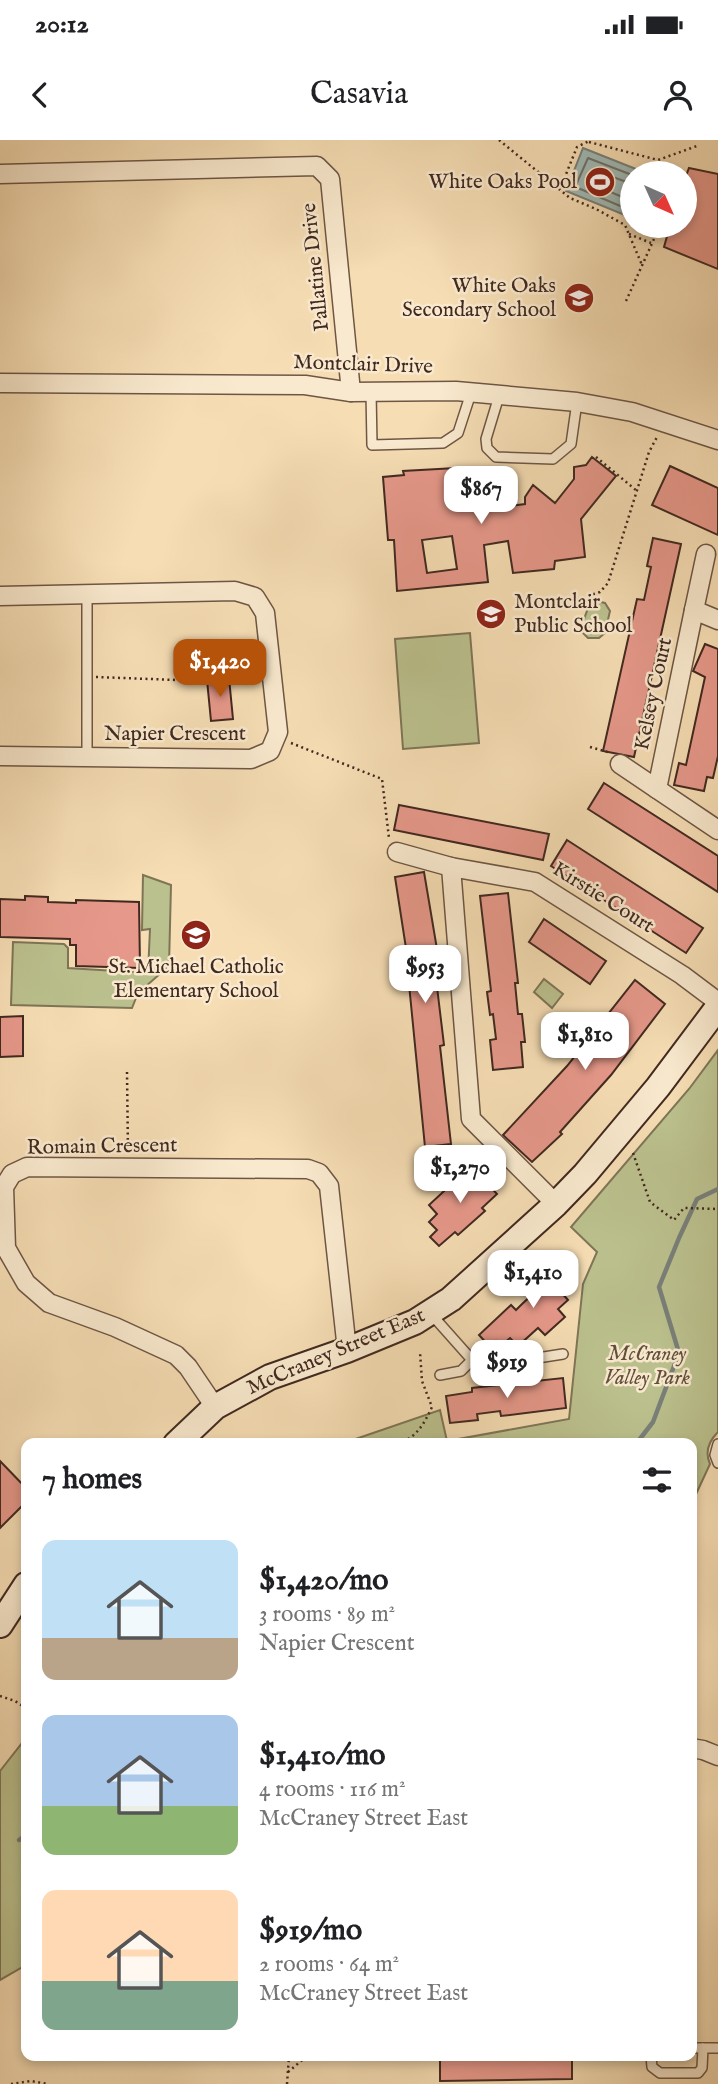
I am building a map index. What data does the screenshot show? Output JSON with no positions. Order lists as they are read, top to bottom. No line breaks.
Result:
{"streets":{"street":["Pallatine Drive","Montclair Drive","Kelsey Court","Napier Crescent","Kirstie Court","Romain Crescent","McCraney Street East"]},"crossings":[["Pallatine Drive","Montclair Drive"],["Kirstie Court","McCraney Street East"],["Romain Crescent","McCraney Street East"]],"parks":["McCraney Valley Park"],"places":{"sports":["White Oaks Pool"],"school or university":["White Oaks Secondary School","Montclair Public School","St. Michael Catholic Elementary School"]},"north":"bottom right","page":{"status":"20:12","header":"Casavia","price":["$867","$1,420","$953","$1,810","$1,270","$1,410","$919"],"heading":"7 homes","list":[{"name":"$1,420/mo","note":"3 rooms · 89 m² · Napier Crescent"},{"name":"$1,410/mo","note":"4 rooms · 116 m² · McCraney Street East"},{"name":"$919/mo","note":"2 rooms · 64 m² · McCraney Street East"}]}}
